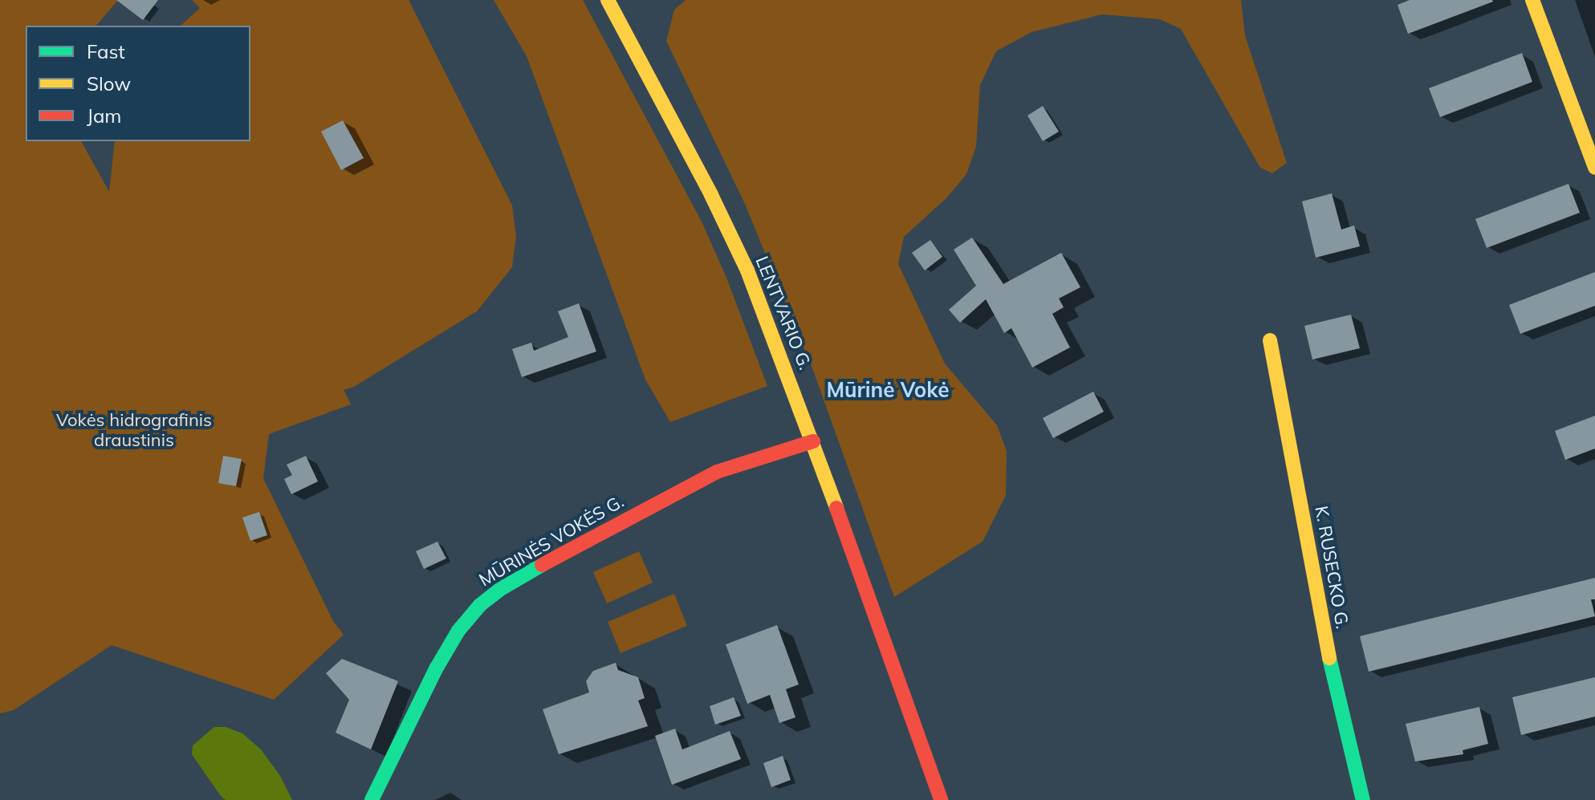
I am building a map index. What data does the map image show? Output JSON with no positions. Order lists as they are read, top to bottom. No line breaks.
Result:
{"streets":{"street":["LENTVARIO G.","MŪRINĖS VOKĖS G.","K. RUSECKO G."]},"crossings":[["LENTVARIO G.","MŪRINĖS VOKĖS G."]],"districts":["Mūrinė Vokė"],"parks":["Vokės hidrografinis draustinis"],"legend":["Fast","Slow","Jam"]}
